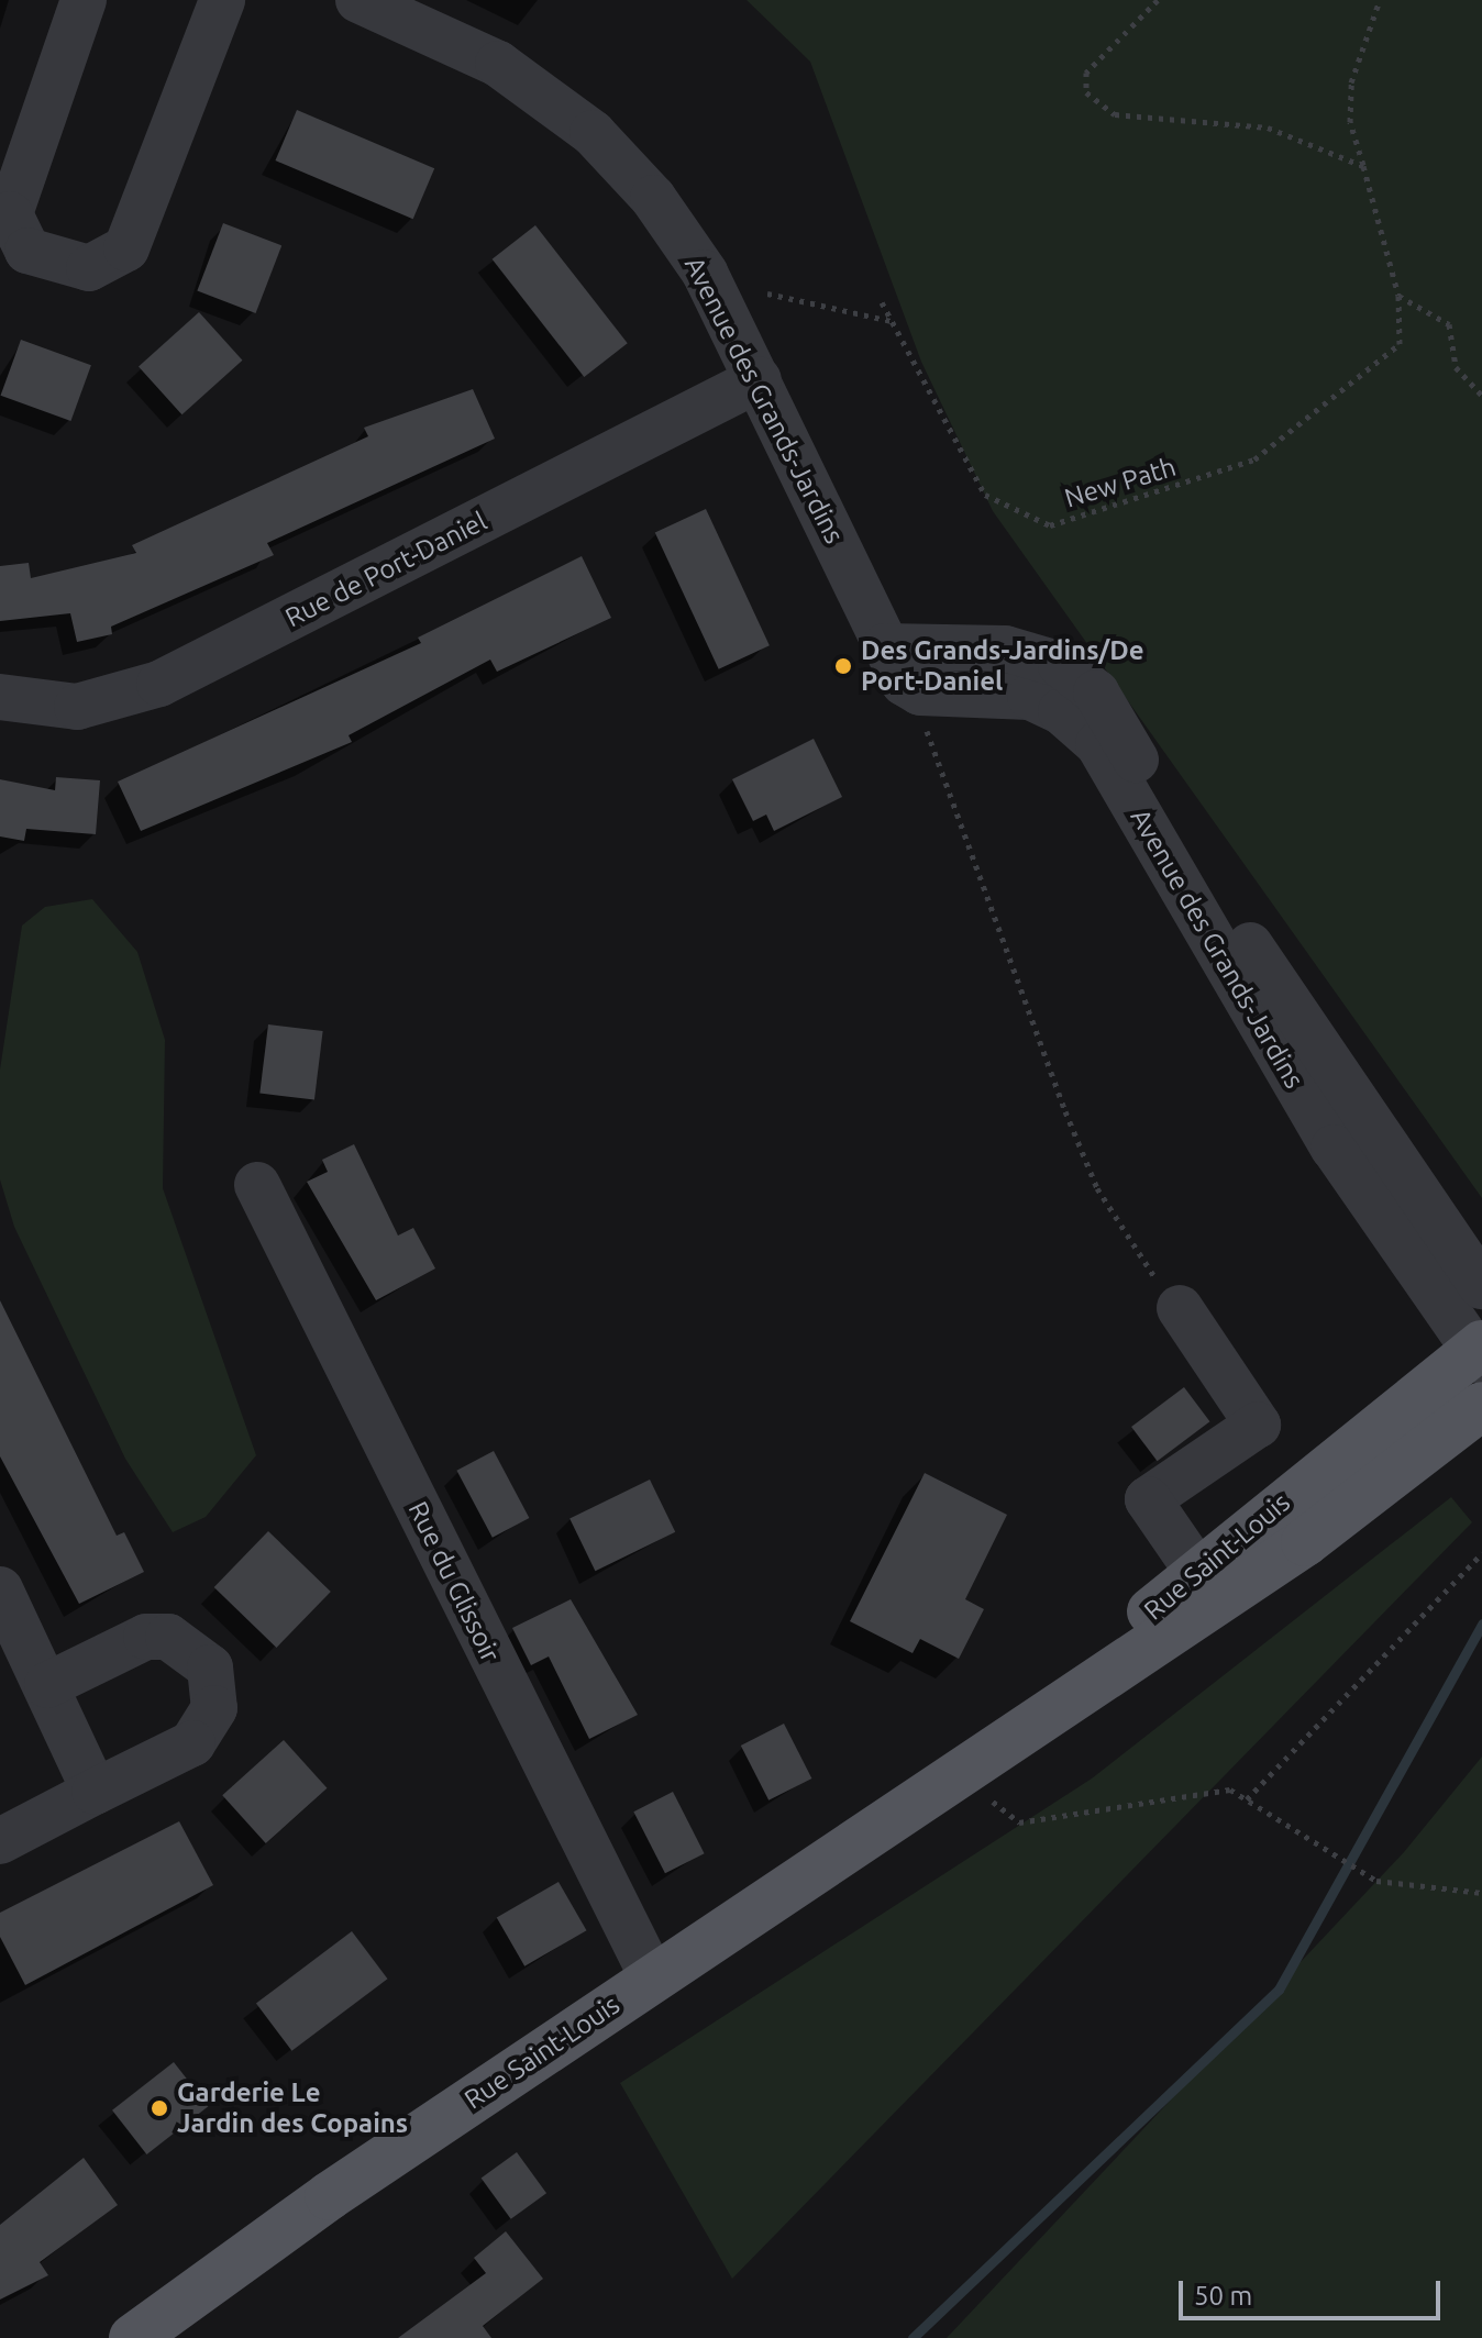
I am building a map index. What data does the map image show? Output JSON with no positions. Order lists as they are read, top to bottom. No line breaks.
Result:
{"streets":{"main road":["Rue Saint-Louis"],"street":["Avenue des Grands-Jardins","Rue de Port-Daniel","Rue du Glissoir"],"path":["New Path"]},"crossings":[["Avenue des Grands-Jardins","Rue de Port-Daniel"],["Avenue des Grands-Jardins","Rue Saint-Louis"],["Rue Saint-Louis","Rue du Glissoir"]],"places":["Des Grands-Jardins/De Port-Daniel","Garderie Le Jardin des Copains"],"scale_bar":"50 m"}
